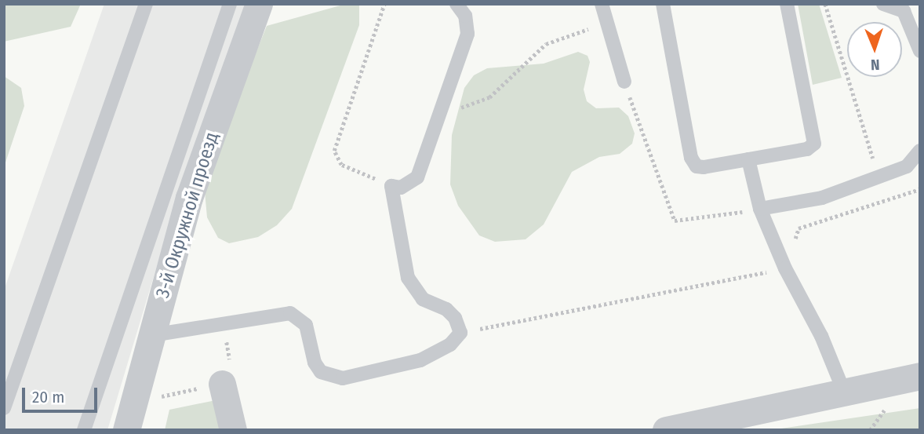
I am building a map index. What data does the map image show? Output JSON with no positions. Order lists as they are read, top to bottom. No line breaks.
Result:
{"streets":{"street":["3-й Окружной проезд"]},"scale_bar":"20 m","north":"bottom"}
